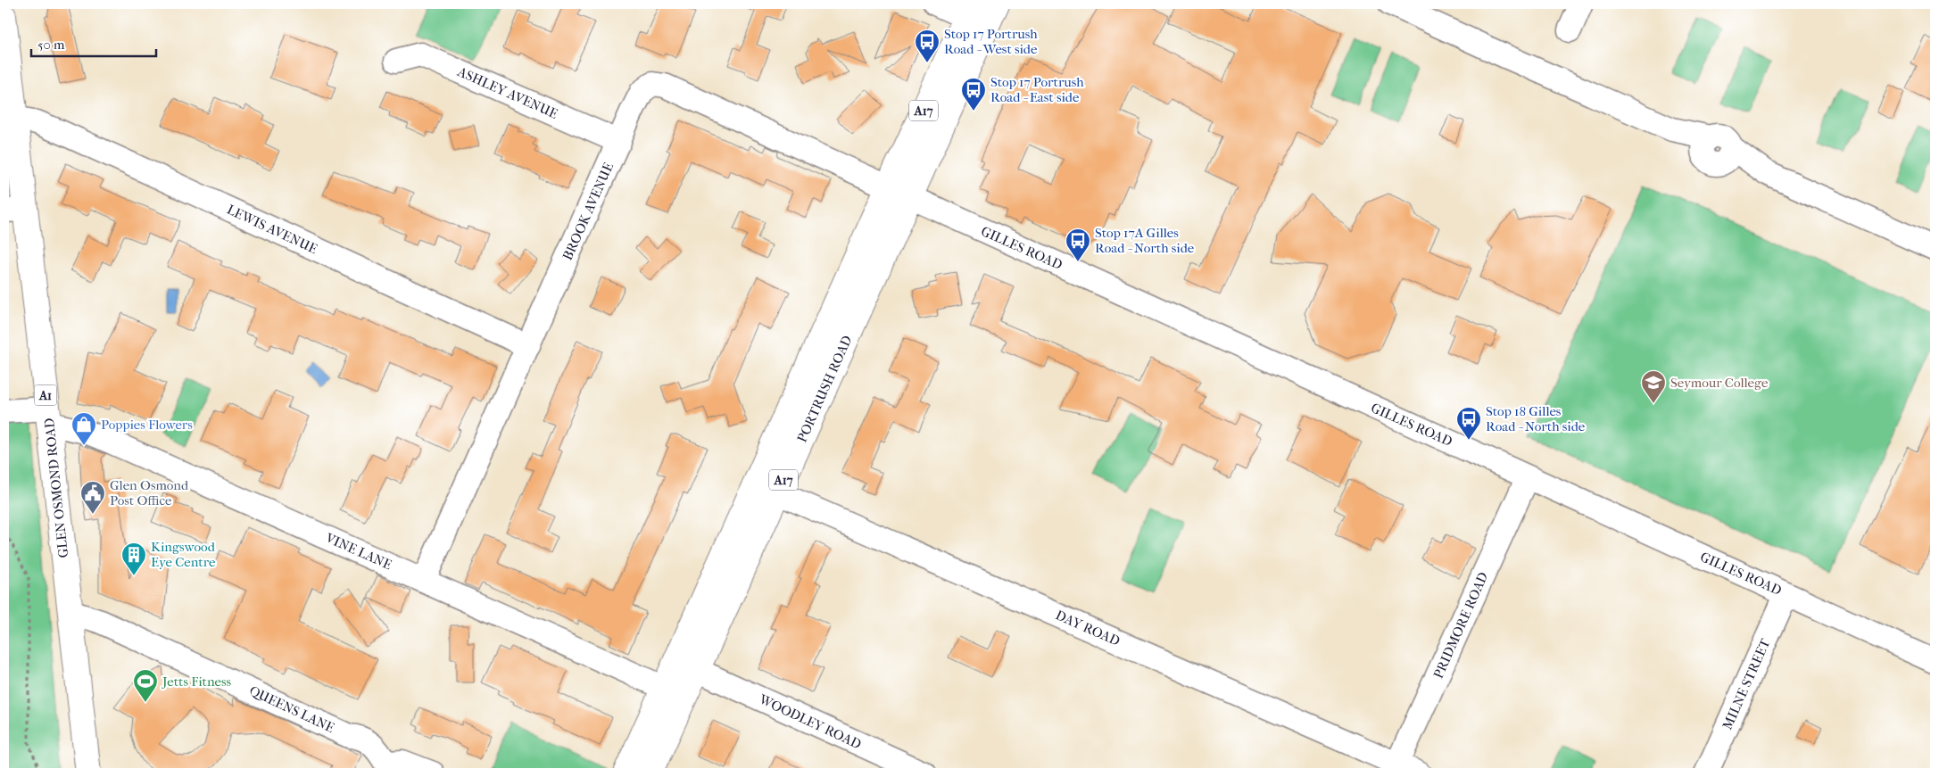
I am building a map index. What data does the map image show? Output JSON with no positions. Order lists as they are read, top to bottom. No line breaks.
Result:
{"streets":{"highway":["A17","PORTRUSH ROAD","A1","GLEN OSMOND ROAD"],"street":["ASHLEY AVENUE","BROOK AVENUE","LEWIS AVENUE","GILLES ROAD","VINE LANE","PRIDMORE ROAD","DAY ROAD","MILNE STREET","QUEENS LANE","WOODLEY ROAD"]},"crossings":[["ASHLEY AVENUE","BROOK AVENUE"],["BROOK AVENUE","LEWIS AVENUE"],["BROOK AVENUE","GILLES ROAD"],["BROOK AVENUE","PORTRUSH ROAD"],["BROOK AVENUE","VINE LANE"],["LEWIS AVENUE","GLEN OSMOND ROAD"],["GILLES ROAD","PORTRUSH ROAD"],["GILLES ROAD","PRIDMORE ROAD"],["GILLES ROAD","MILNE STREET"],["PORTRUSH ROAD","VINE LANE"],["PORTRUSH ROAD","DAY ROAD"],["PORTRUSH ROAD","WOODLEY ROAD"],["GLEN OSMOND ROAD","VINE LANE"],["GLEN OSMOND ROAD","QUEENS LANE"],["PRIDMORE ROAD","DAY ROAD"]],"places":{"bus stop":["Stop 17 Portrush Road - West side","Stop 17 Portrush Road - East side","Stop 17A Gilles Road - North side","Stop 18 Gilles Road - North side"],"school or university":["Seymour College"],"shop":["Poppies Flowers"],"public building":["Glen Osmond Post Office"],"building":["Kingswood Eye Centre"],"sports":["Jetts Fitness"]},"scale_bar":"50 m"}
